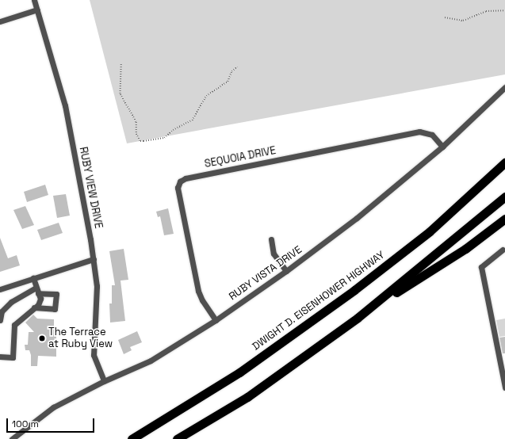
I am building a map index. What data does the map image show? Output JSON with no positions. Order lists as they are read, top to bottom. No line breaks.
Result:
{"streets":{"highway":["DWIGHT D. EISENHOWER HIGHWAY"],"street":["SEQUOIA DRIVE","RUBY VIEW DRIVE","RUBY VISTA DRIVE"]},"crossings":[["SEQUOIA DRIVE","RUBY VISTA DRIVE"],["RUBY VIEW DRIVE","RUBY VISTA DRIVE"]],"places":["The Terrace at Ruby View"],"scale_bar":"100 m"}
